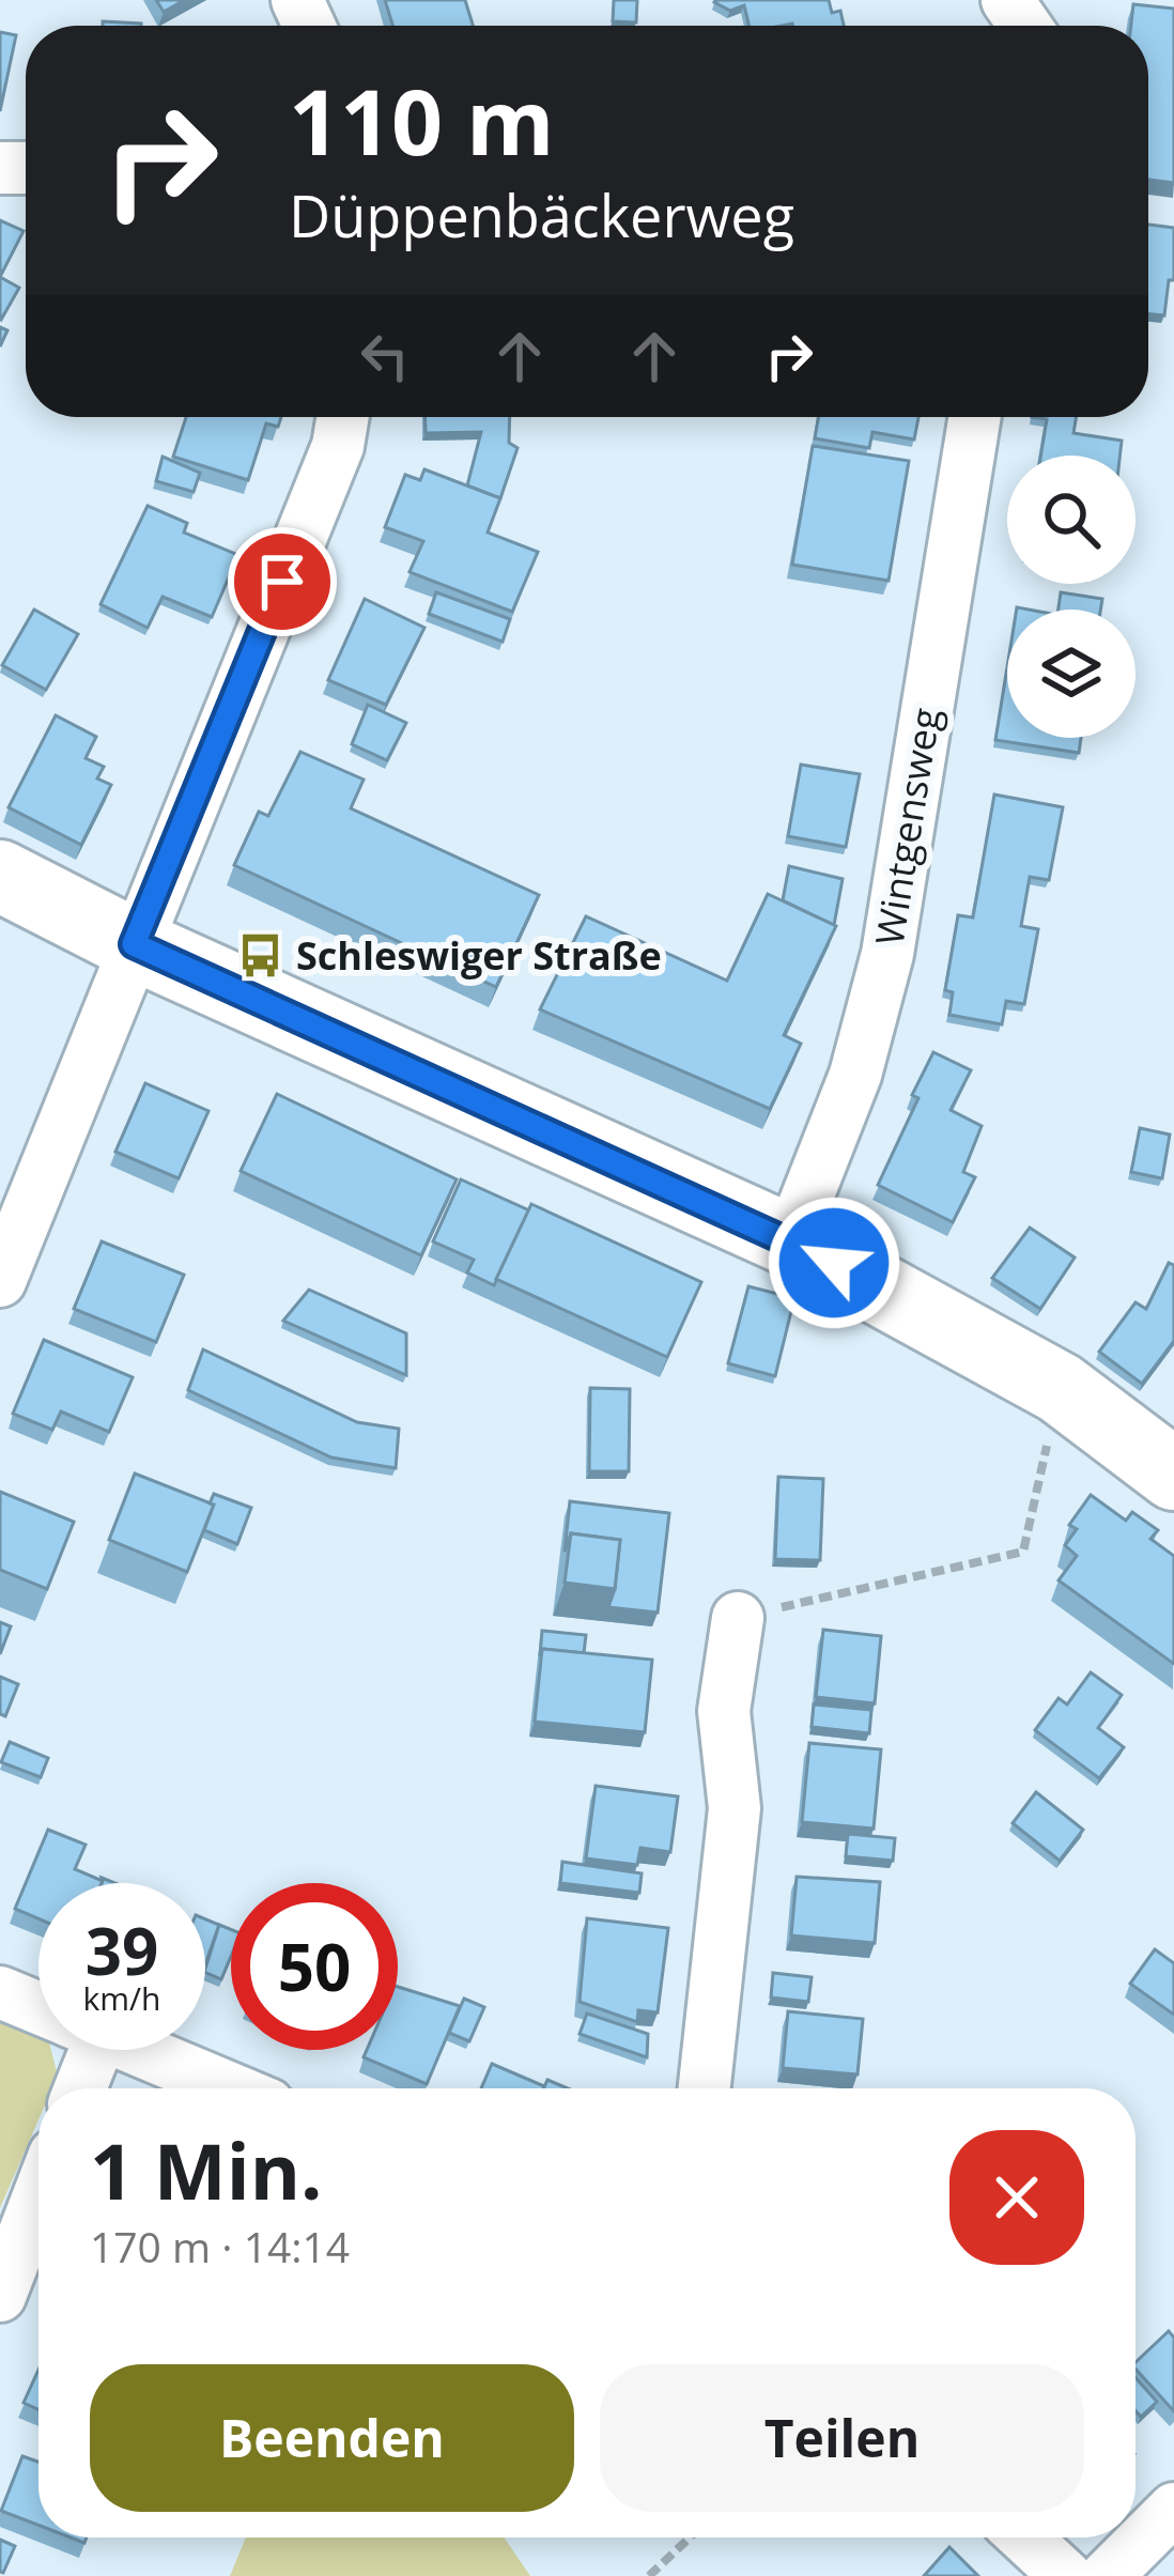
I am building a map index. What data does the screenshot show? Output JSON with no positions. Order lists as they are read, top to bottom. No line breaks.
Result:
{"streets":{"street":["Wintgensweg"]},"places":{"bus stop":["Schleswiger Straße"]},"page":{"turn":["110 m","Düppenbäckerweg"],"speed":"39 km/h","limit":"50","heading":["1 Min.","170 m · 14:14"],"buttons":["Beenden","Teilen"]}}
